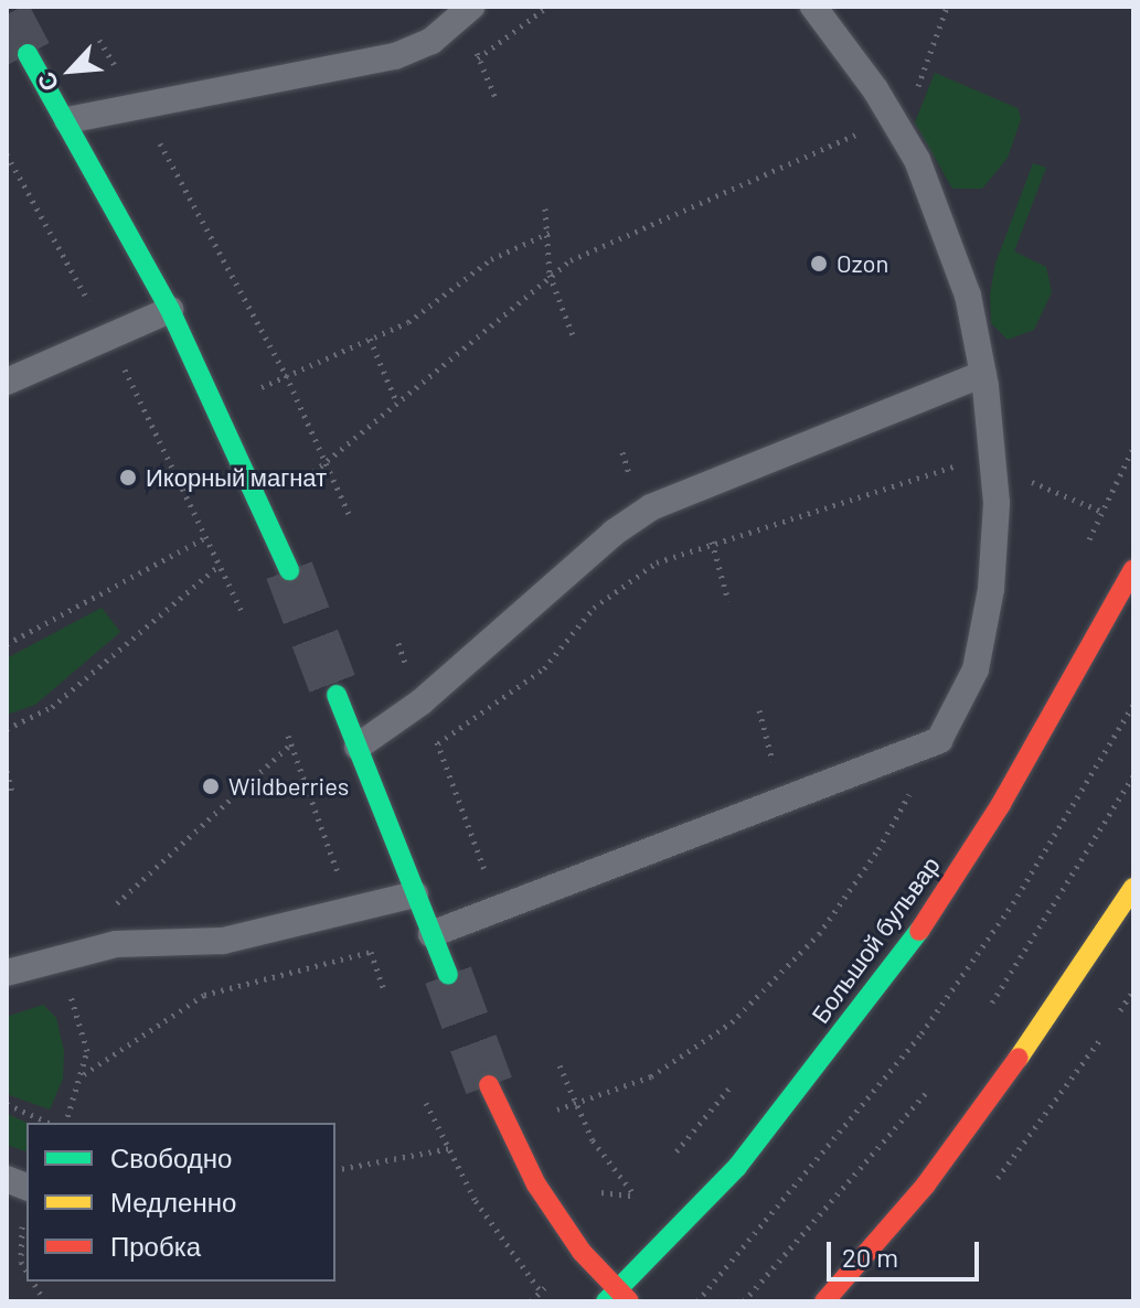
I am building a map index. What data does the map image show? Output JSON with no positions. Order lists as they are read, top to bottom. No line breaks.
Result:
{"streets":{"street":["Большой бульвар"]},"places":["Ozon","Икорный магнат","Wildberries"],"legend":["Свободно","Медленно","Пробка"],"scale_bar":"20 m","north":"bottom left"}
